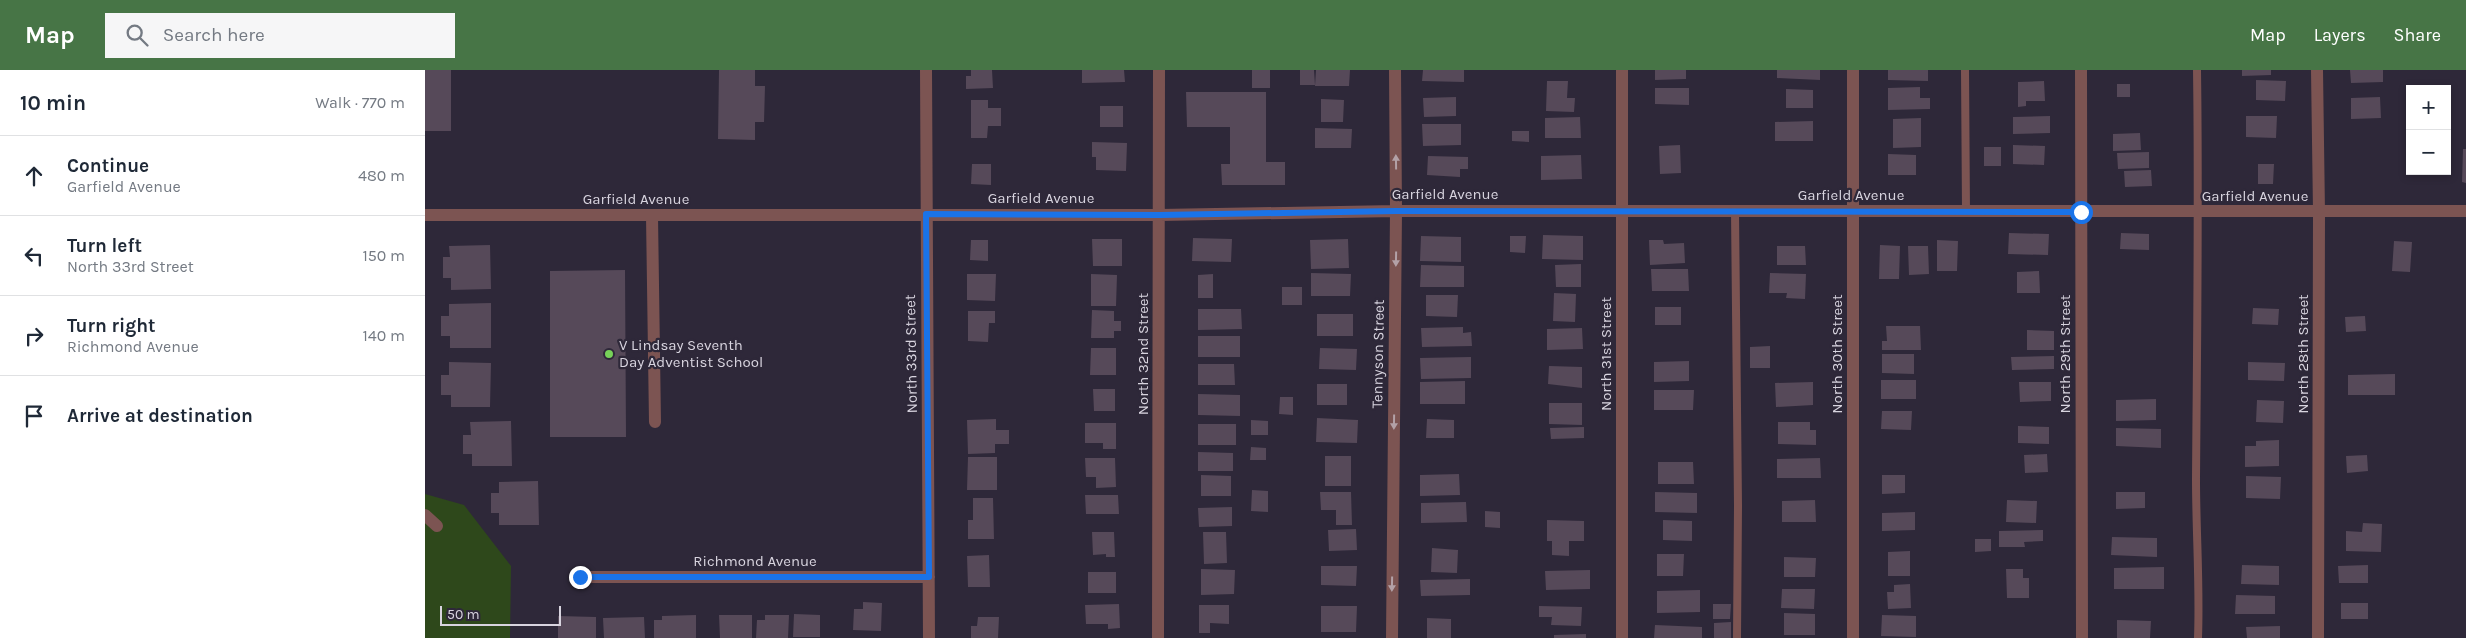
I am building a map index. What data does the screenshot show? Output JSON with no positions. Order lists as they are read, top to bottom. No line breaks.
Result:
{"streets":{"street":["Garfield Avenue","North 33rd Street","North 32nd Street","Tennyson Street","North 31st Street","North 30th Street","North 29th Street","North 28th Street","Richmond Avenue"]},"crossings":[["Garfield Avenue","North 33rd Street"],["Garfield Avenue","North 32nd Street"],["Garfield Avenue","Tennyson Street"],["Garfield Avenue","North 31st Street"],["Garfield Avenue","North 30th Street"],["Garfield Avenue","North 29th Street"],["Garfield Avenue","North 28th Street"],["North 33rd Street","Richmond Avenue"]],"places":["V Lindsay Seventh Day Adventist School"],"scale_bar":"50 m","page":{"header":"Map","search":"Search here","nav":["Map","Layers","Share"],"heading":["10 min","Walk · 770 m"],"map_buttons":["+","−"],"list":[["Continue","Garfield Avenue","480 m"],["Turn left","North 33rd Street","150 m"],["Turn right","Richmond Avenue","140 m"],"Arrive at destination"],"scale":"50 m"}}
